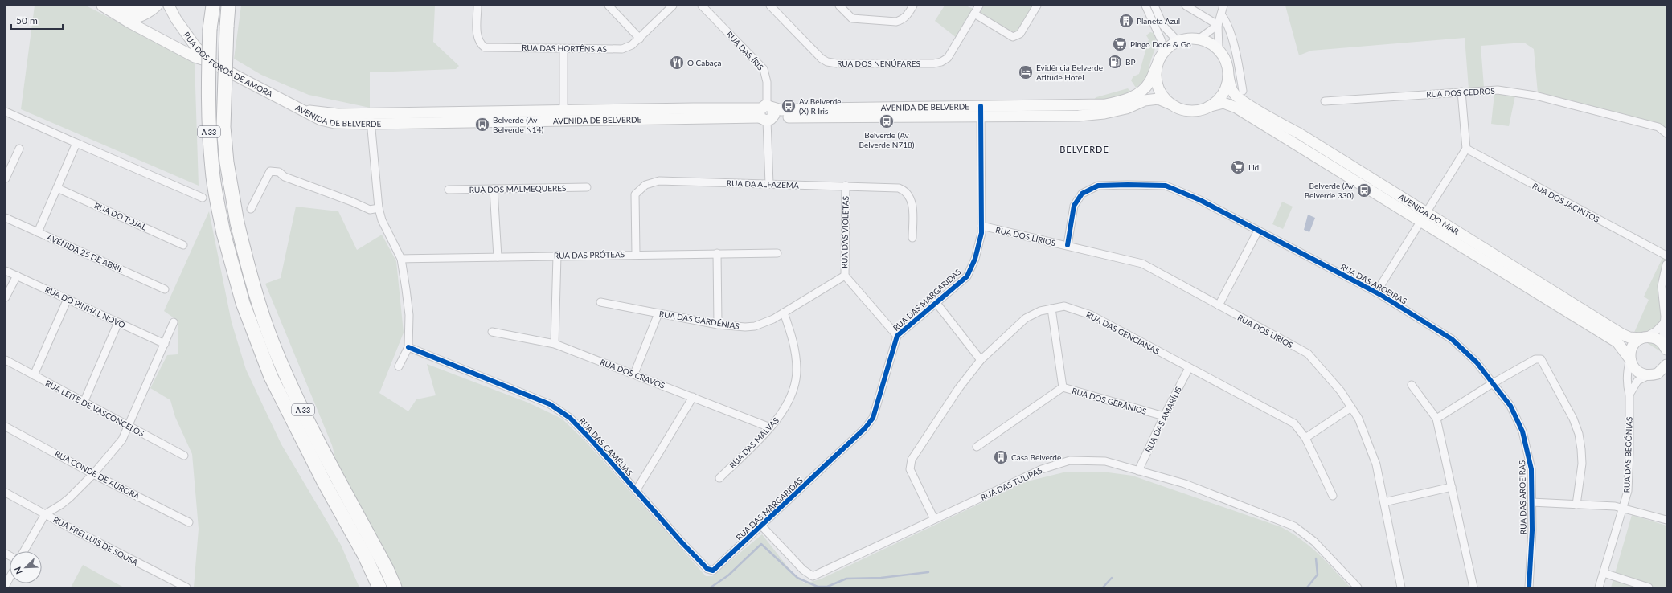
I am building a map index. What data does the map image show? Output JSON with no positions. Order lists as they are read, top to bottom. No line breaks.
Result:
{"streets":{"highway":["A 33"],"main road":["RUA DOS FOROS DE AMORA","AVENIDA DE BELVERDE","AVENIDA DO MAR"],"street":["RUA DAS HORTÊNSIAS","RUA DAS ÍRIS","RUA DOS NENÚFARES","RUA DOS CEDROS","RUA DA ALFAZEMA","RUA DOS MALMEQUERES","RUA DOS JACINTOS","RUA DO TOJAL","RUA DAS VIOLETAS","RUA DOS LÍRIOS","AVENIDA 25 DE ABRIL","RUA DAS PRÓTEAS","RUA DAS AROEIRAS","RUA DAS MARGARIDAS","RUA DO PINHAL NOVO","RUA DAS GARDÉNIAS","RUA DAS GENCIANAS","RUA DOS CRAVOS","RUA DOS GERÂNIOS","RUA LEITE DE VASCONCELOS","RUA DAS AMARÍLIS","RUA DAS MALVAS","RUA DAS CAMÉLIAS","RUA DAS BEGÓNIAS","RUA CONDE DE AURORA","RUA DAS TULIPAS","RUA FREI LUÍS DE SOUSA"]},"crossings":[["RUA DAS ÍRIS","AVENIDA DE BELVERDE"],["RUA DAS ÍRIS","RUA DA ALFAZEMA"],["RUA DOS FOROS DE AMORA","AVENIDA DE BELVERDE"],["AVENIDA DE BELVERDE","AVENIDA DO MAR"],["AVENIDA DE BELVERDE","RUA DAS MARGARIDAS"],["RUA DA ALFAZEMA","RUA DAS VIOLETAS"],["RUA DA ALFAZEMA","RUA DAS PRÓTEAS"],["AVENIDA DO MAR","RUA DAS BEGÓNIAS"],["RUA DAS VIOLETAS","RUA DAS MARGARIDAS"],["RUA DAS VIOLETAS","RUA DAS GARDÉNIAS"],["RUA DOS LÍRIOS","RUA DAS AROEIRAS"],["RUA DOS LÍRIOS","RUA DAS MARGARIDAS"],["RUA DAS MARGARIDAS","RUA DAS CAMÉLIAS"],["RUA DAS MARGARIDAS","RUA DAS TULIPAS"],["RUA DAS GARDÉNIAS","RUA DAS MALVAS"],["RUA DAS GENCIANAS","RUA DAS AMARÍLIS"],["RUA DAS GENCIANAS","RUA DAS TULIPAS"],["RUA DOS CRAVOS","RUA DAS MALVAS"],["RUA DOS GERÂNIOS","RUA DAS AMARÍLIS"],["RUA DAS AMARÍLIS","RUA DAS TULIPAS"]],"districts":["BELVERDE"],"places":{"building":["Planeta Azul","Casa Belverde"],"supermarket":["Pingo Doce & Go","Lidl"],"fuel station":["BP"],"restaurant":["O Cabaça"],"hotel":["Evidência Belverde Atitude Hotel"],"bus stop":["Av Belverde (X) R Iris","Belverde (Av Belverde N718)","Belverde (Av Belverde N14)","Belverde (Av Belverde 330)"]},"scale_bar":"50 m","north":"bottom left"}
